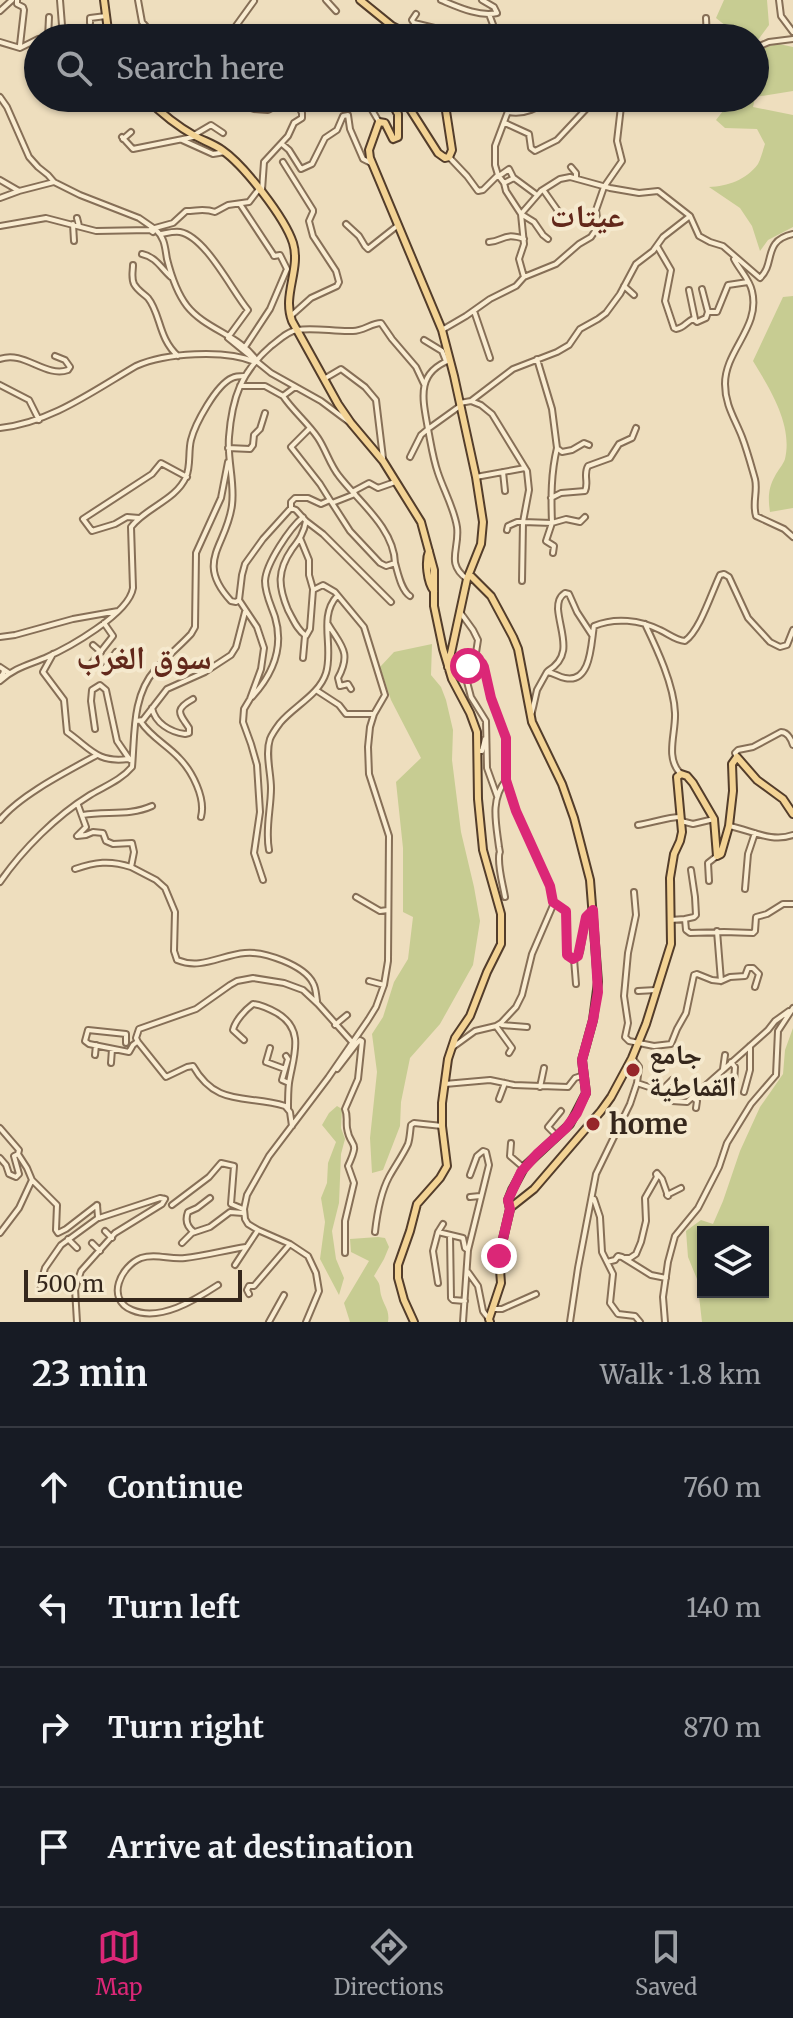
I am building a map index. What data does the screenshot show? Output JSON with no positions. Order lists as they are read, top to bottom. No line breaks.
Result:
{"districts":["عيتات","سوق الغرب"],"places":["جامع القماطية","home"],"scale_bar":"500 m","page":{"search":"Search here","scale":"500 m","heading":["23 min","Walk · 1.8 km"],"list":[["Continue","760 m"],["Turn left","140 m"],["Turn right","870 m"],"Arrive at destination"],"nav":["Map","Directions","Saved"]}}
